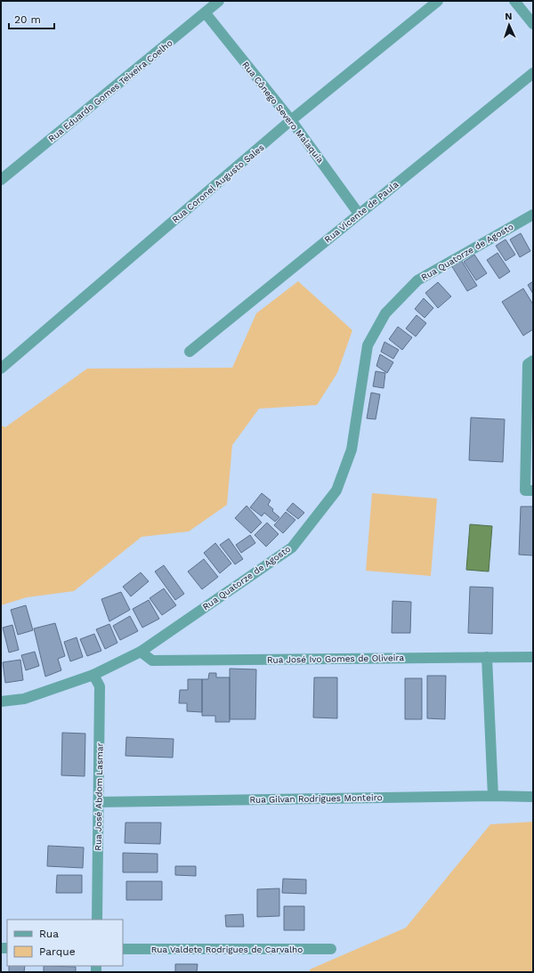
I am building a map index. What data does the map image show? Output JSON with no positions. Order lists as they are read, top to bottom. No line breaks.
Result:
{"streets":{"street":["Rua Eduardo Gomes Teixeira Coelho","Rua Cônego Severo Malaquia","Rua Coronel Augusto Sales","Rua Vicente de Paula","Rua Quatorze de Agosto","Rua José Ivo Gomes de Oliveira","Rua José Abdom Lasmar","Rua Gilvan Rodrigues Monteiro","Rua Valdete Rodrigues de Carvalho"]},"crossings":[["Rua Eduardo Gomes Teixeira Coelho","Rua Cônego Severo Malaquia"],["Rua Cônego Severo Malaquia","Rua Coronel Augusto Sales"],["Rua Cônego Severo Malaquia","Rua Vicente de Paula"],["Rua Quatorze de Agosto","Rua José Ivo Gomes de Oliveira"],["Rua Quatorze de Agosto","Rua José Abdom Lasmar"],["Rua José Abdom Lasmar","Rua Gilvan Rodrigues Monteiro"]],"legend":["Rua","Parque"],"scale_bar":"20 m","north":"top"}
